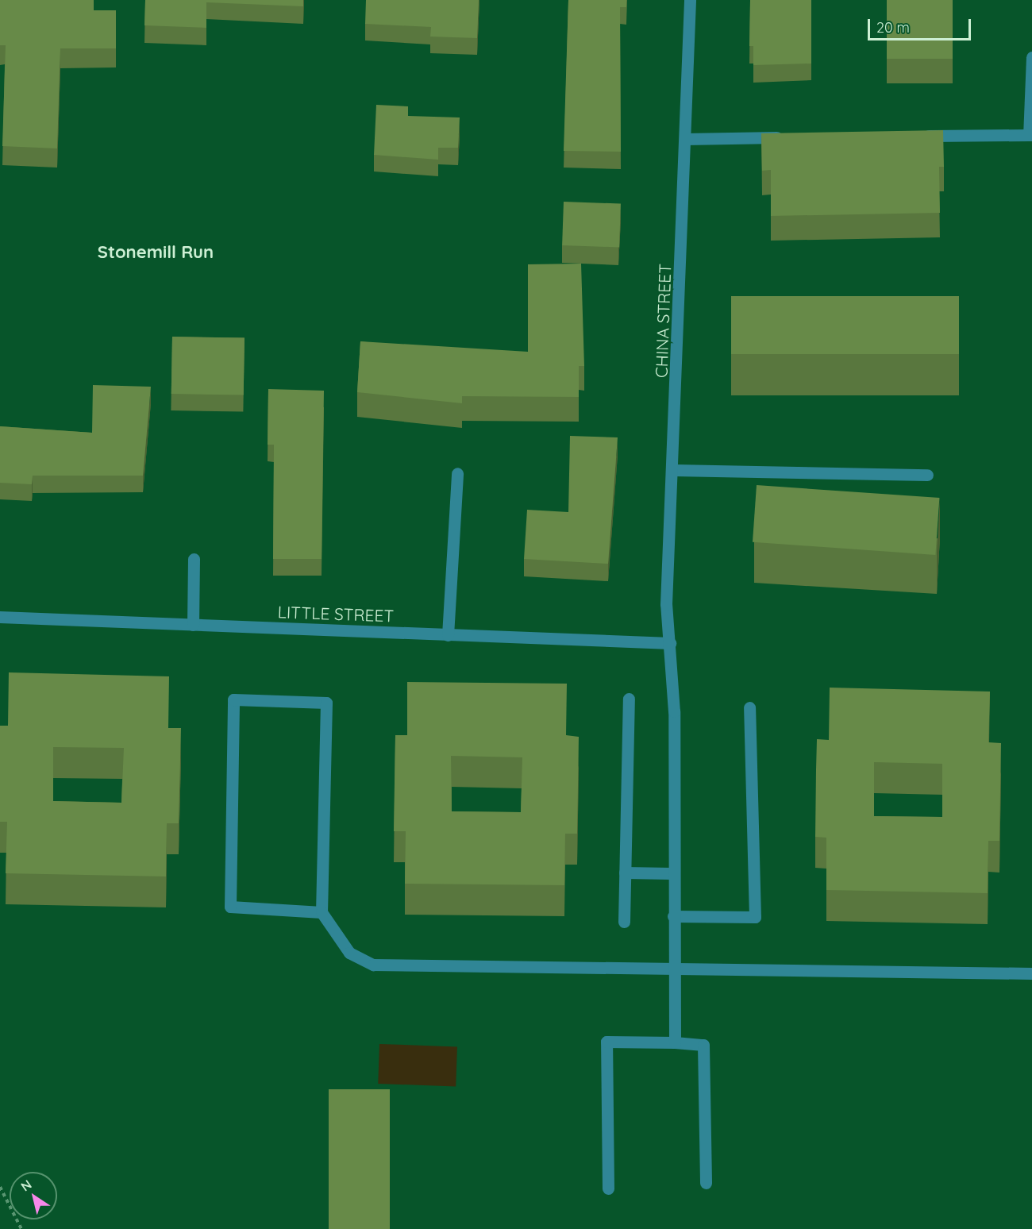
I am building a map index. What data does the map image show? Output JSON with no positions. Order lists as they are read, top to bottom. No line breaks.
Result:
{"streets":{"street":["CHINA STREET","LITTLE STREET"]},"crossings":[["CHINA STREET","LITTLE STREET"]],"districts":["Stonemill Run"],"scale_bar":"20 m","north":"top left"}
